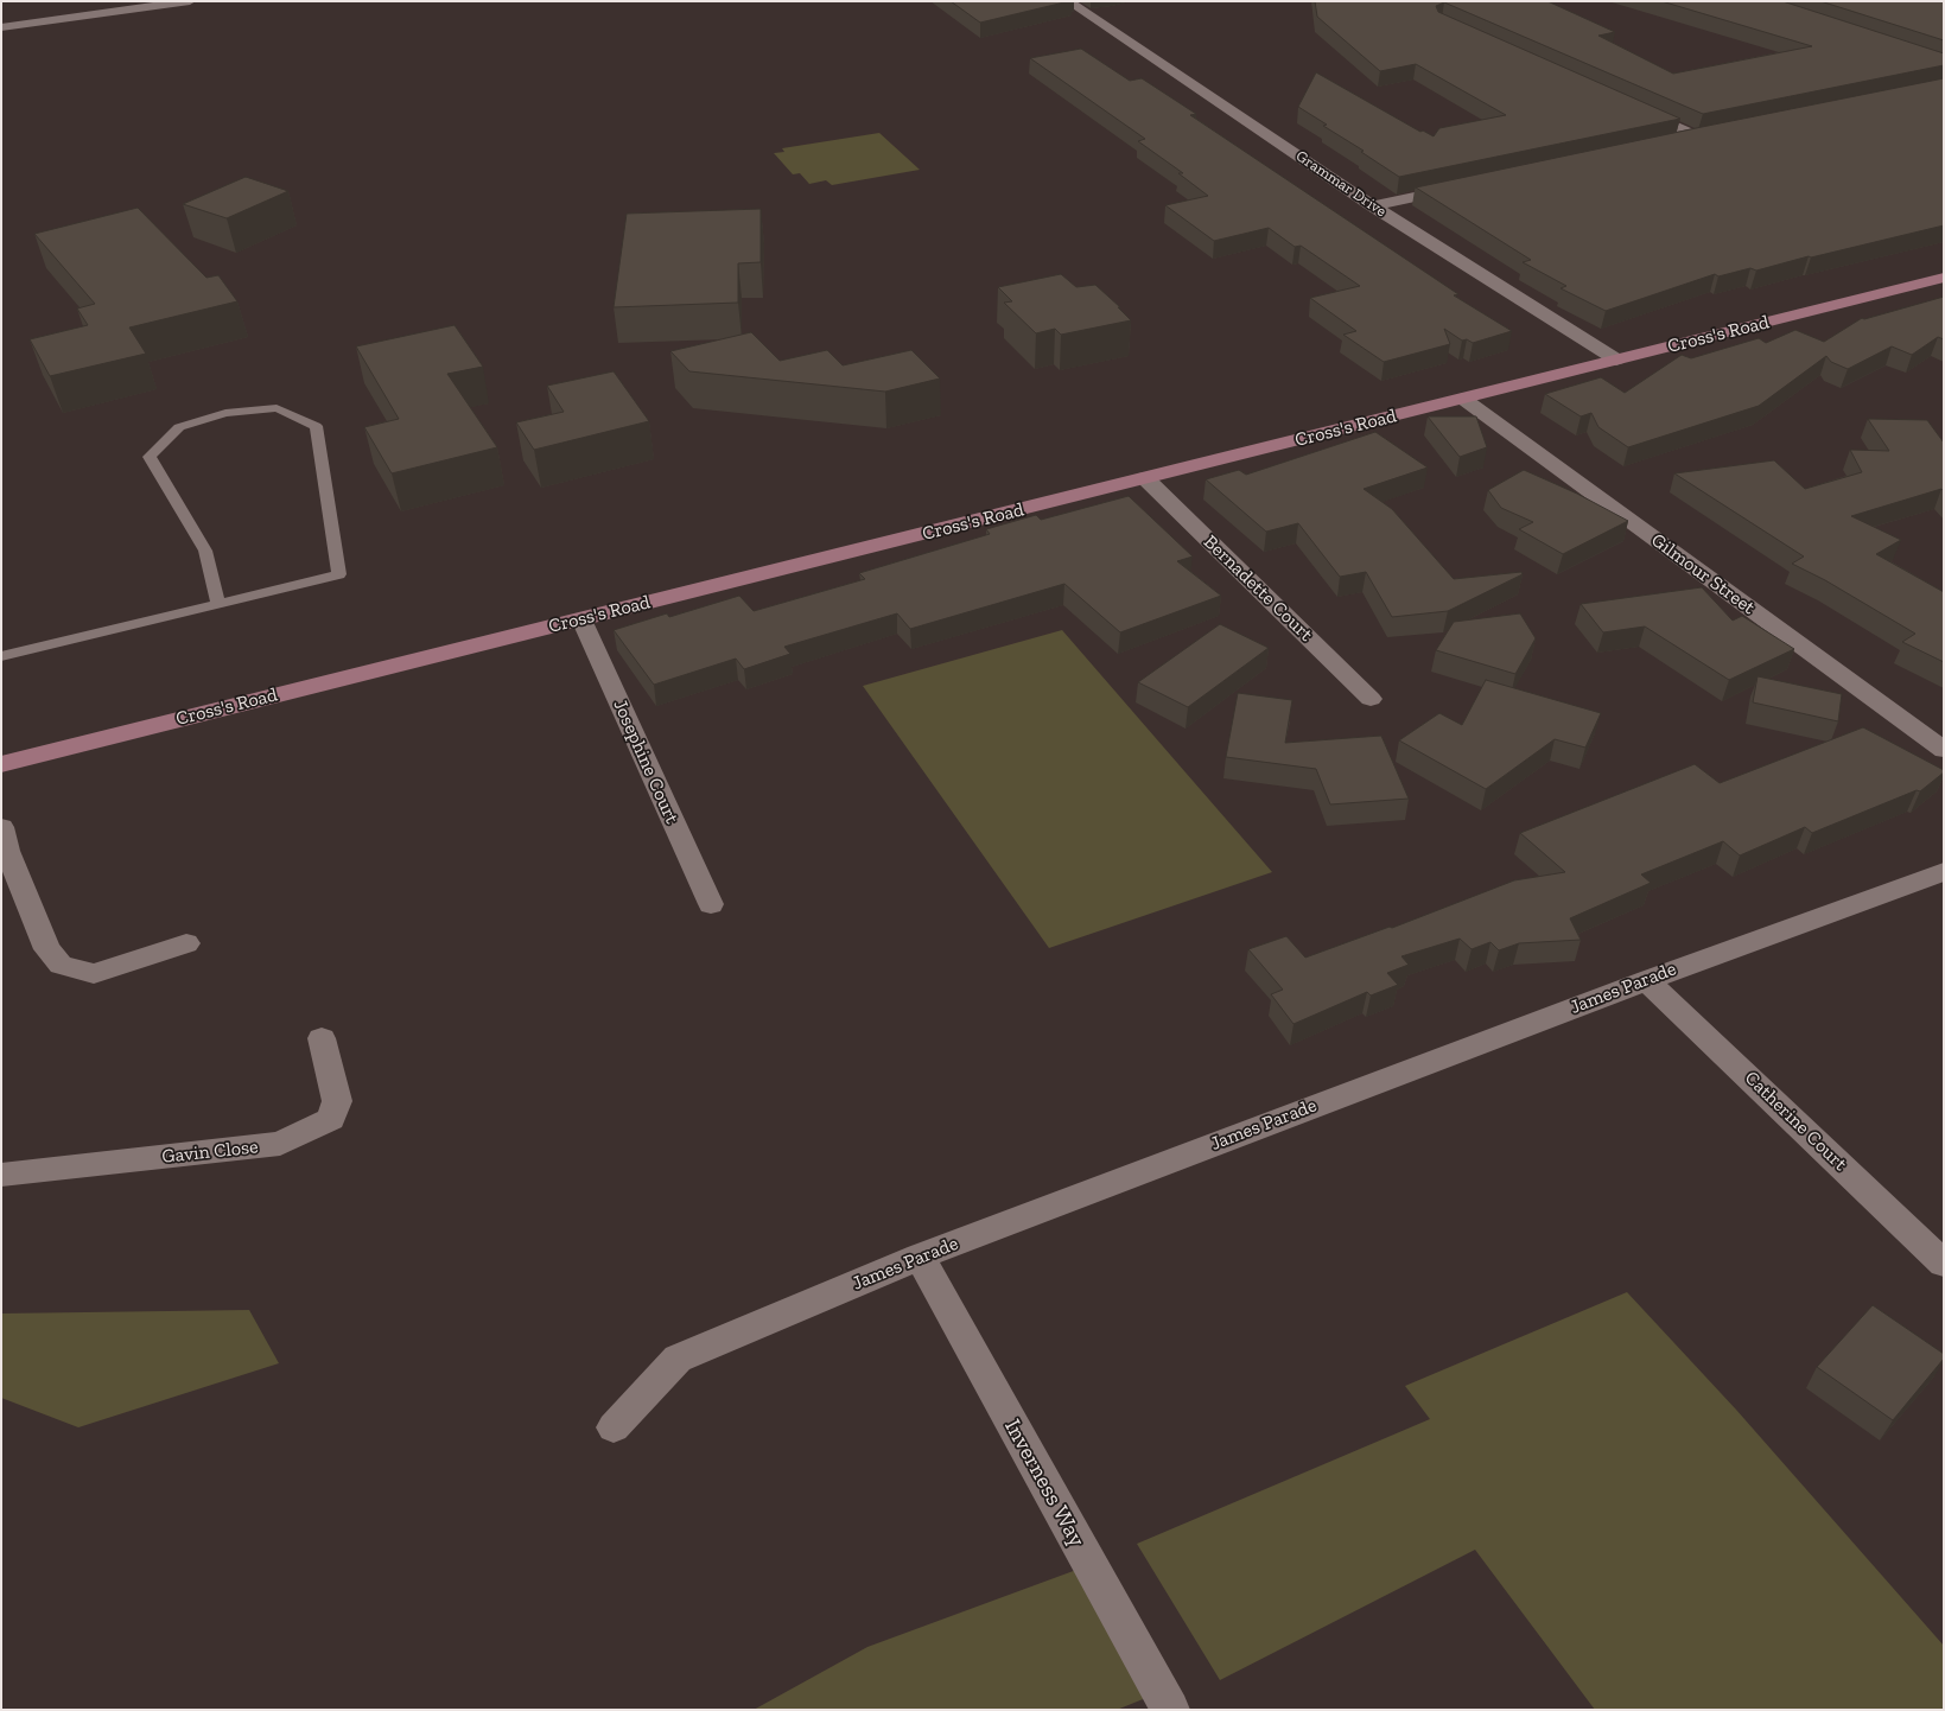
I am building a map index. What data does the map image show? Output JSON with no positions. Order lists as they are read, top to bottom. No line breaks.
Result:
{"streets":{"street":["Grammar Drive","Cross's Road","Gilmour Street","Bernadette Court","Josephine Court","James Parade","Catherine Court","Gavin Close","Inverness Way"]},"crossings":[["Grammar Drive","Cross's Road"],["Cross's Road","Gilmour Street"],["Cross's Road","Bernadette Court"],["Cross's Road","Josephine Court"],["James Parade","Catherine Court"],["James Parade","Inverness Way"]]}
